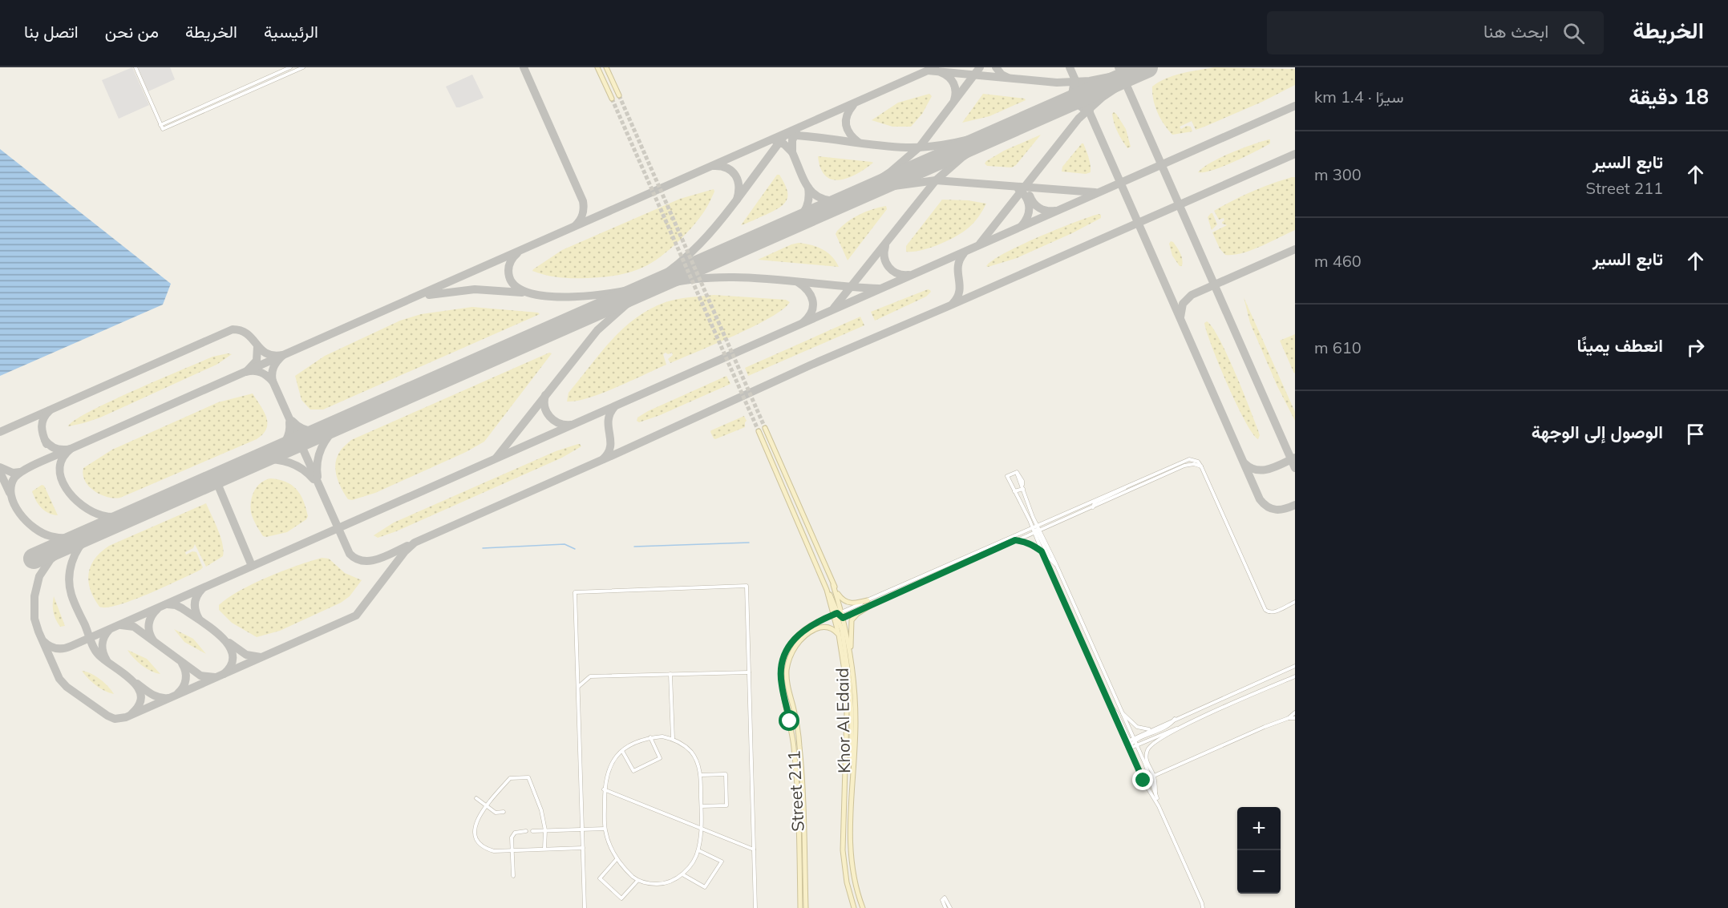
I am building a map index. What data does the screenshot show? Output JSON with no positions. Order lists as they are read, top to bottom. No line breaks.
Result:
{"streets":{"main road":["Khor Al Edaid","Street 211"]},"crossings":[["Khor Al Edaid","Street 211"]],"page":{"header":"الخريطة","search":"ابحث هنا","nav":["الرئيسية","الخريطة","من نحن","اتصل بنا"],"heading":["18 دقيقة","سيرًا · 1.4 km"],"list":[["تابع السير","Street 211","300 m"],["تابع السير","460 m"],["انعطف يمينًا","610 m"],"الوصول إلى الوجهة"],"map_buttons":["+","−"]}}
